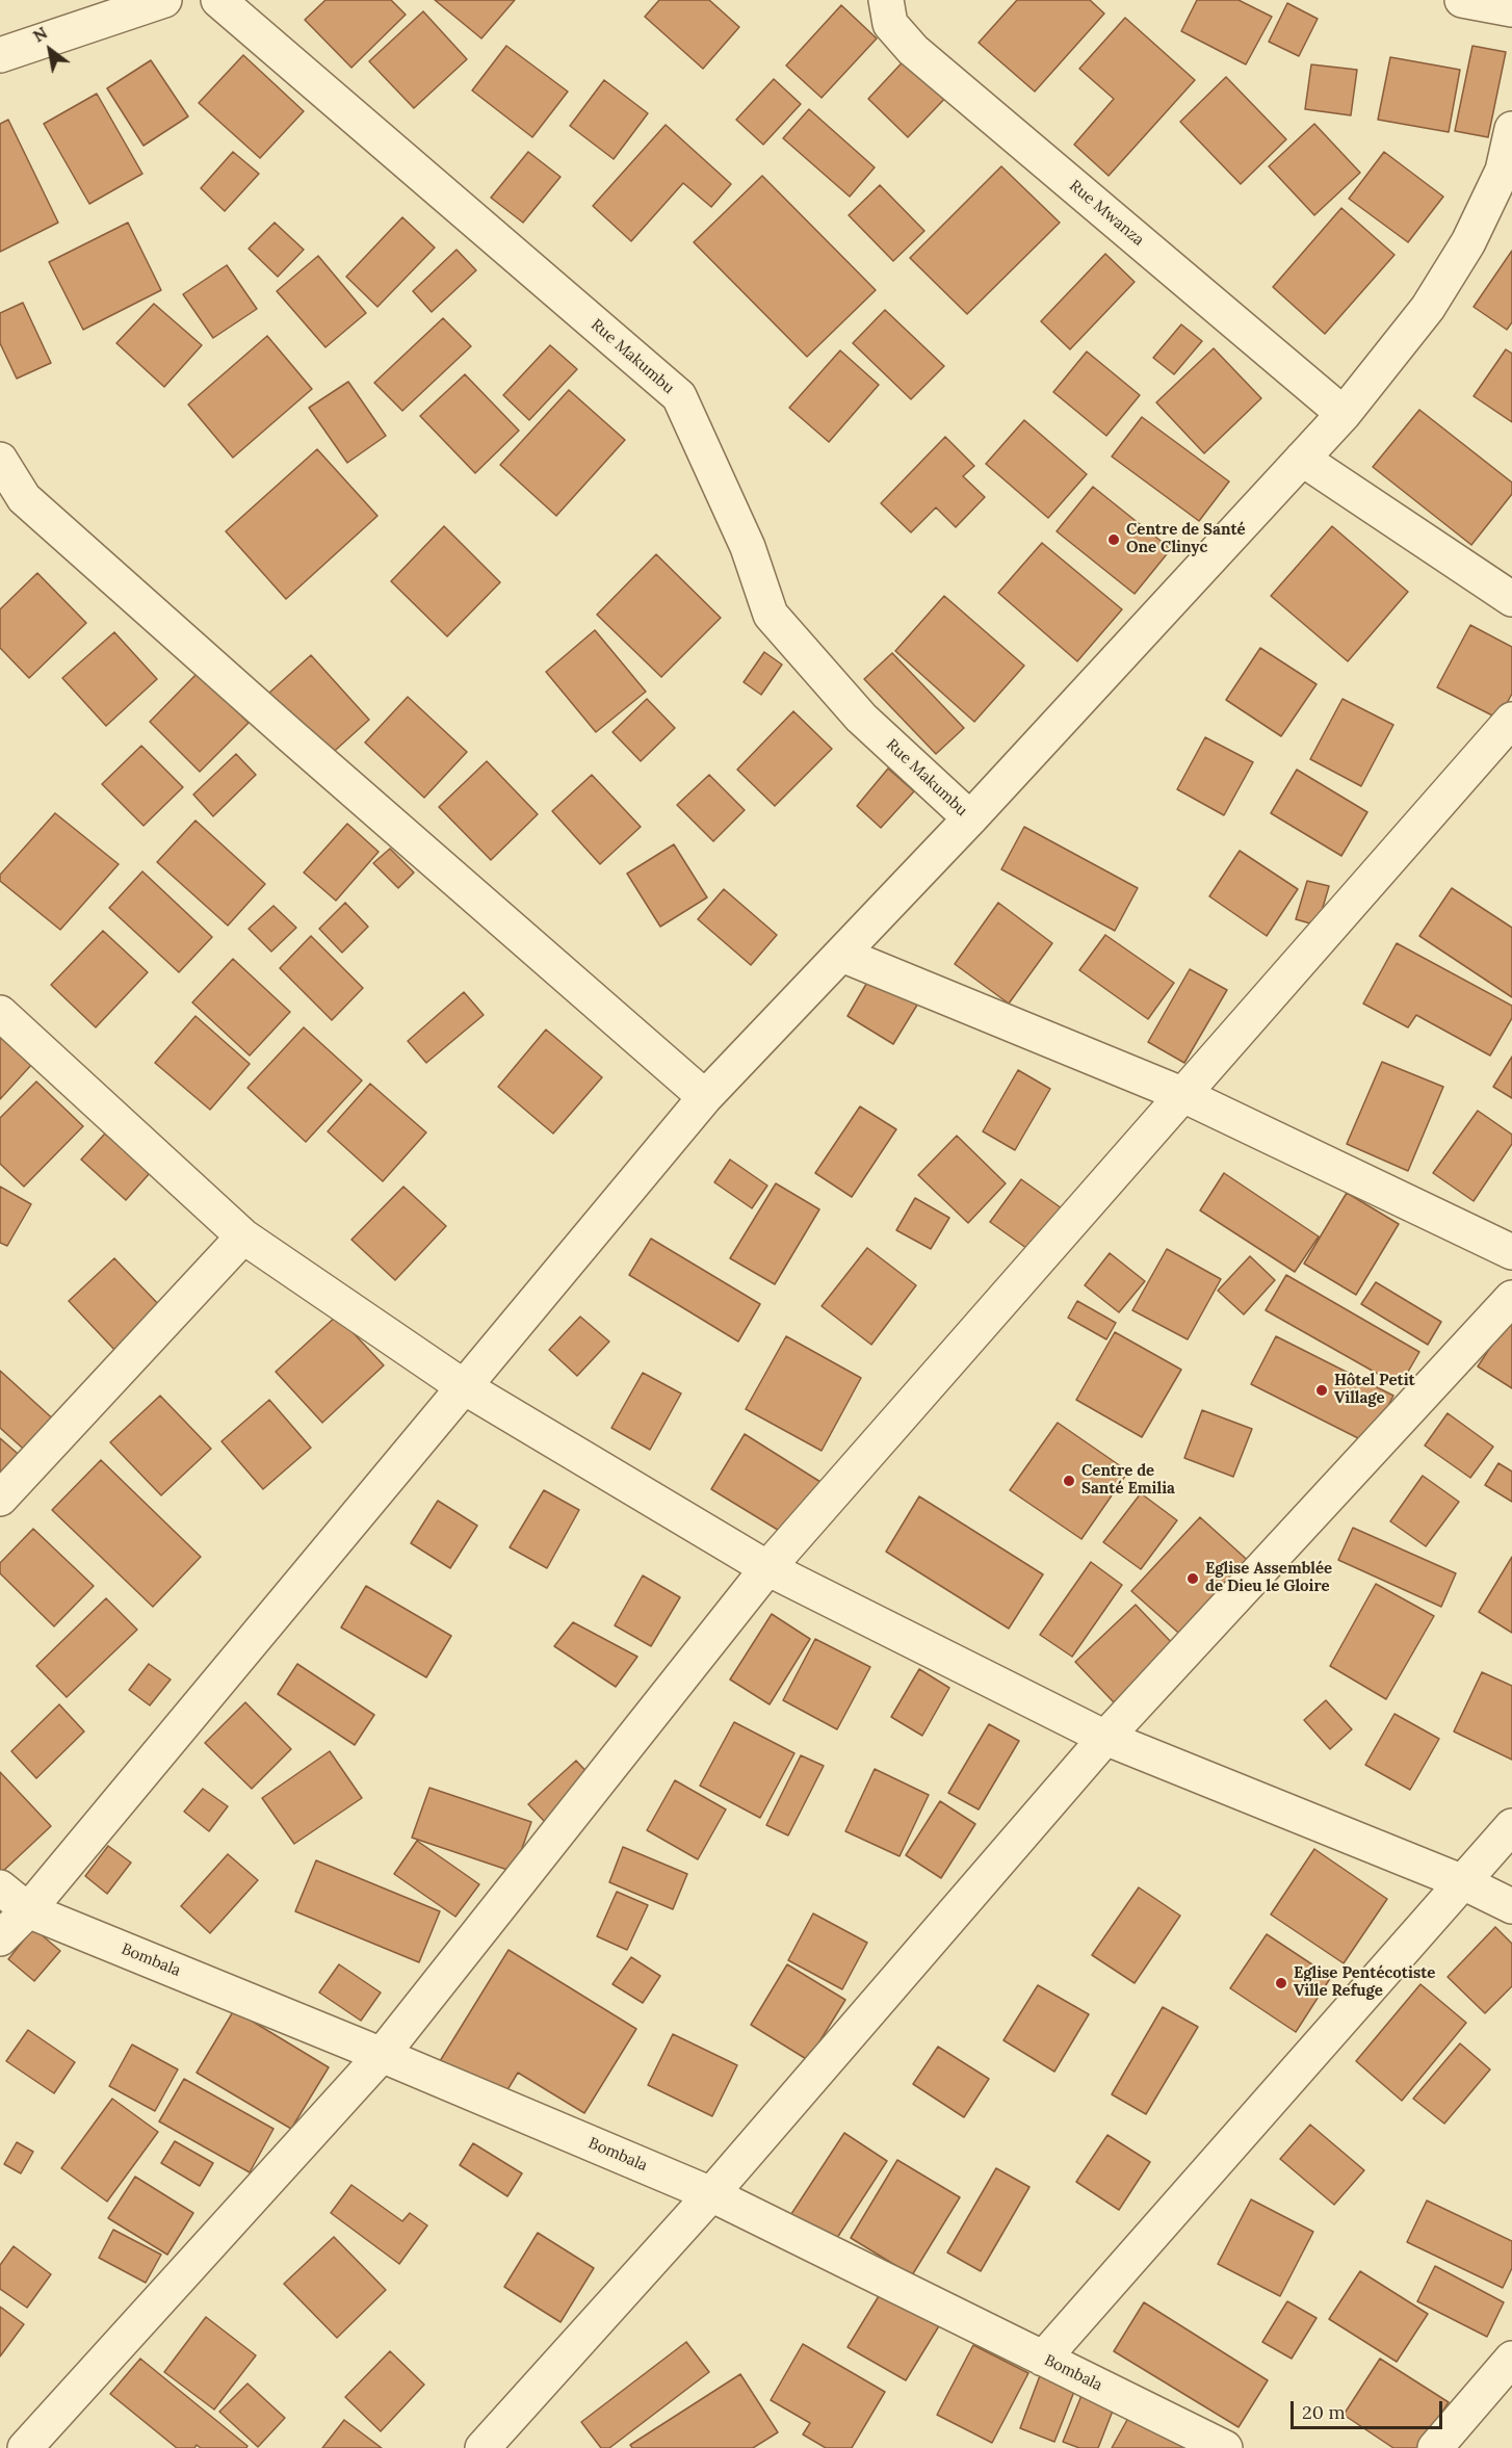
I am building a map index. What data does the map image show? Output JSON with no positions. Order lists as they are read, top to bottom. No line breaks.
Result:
{"streets":{"street":["Rue Mwanza","Rue Makumbu","Bombala"]},"places":["Centre de Santé One Clinyc","Hôtel Petit Village","Centre de Santé Emilia","Eglise Assemblée de Dieu le Gloire","Eglise Pentécotiste Ville Refuge"],"scale_bar":"20 m","north":"top left"}
